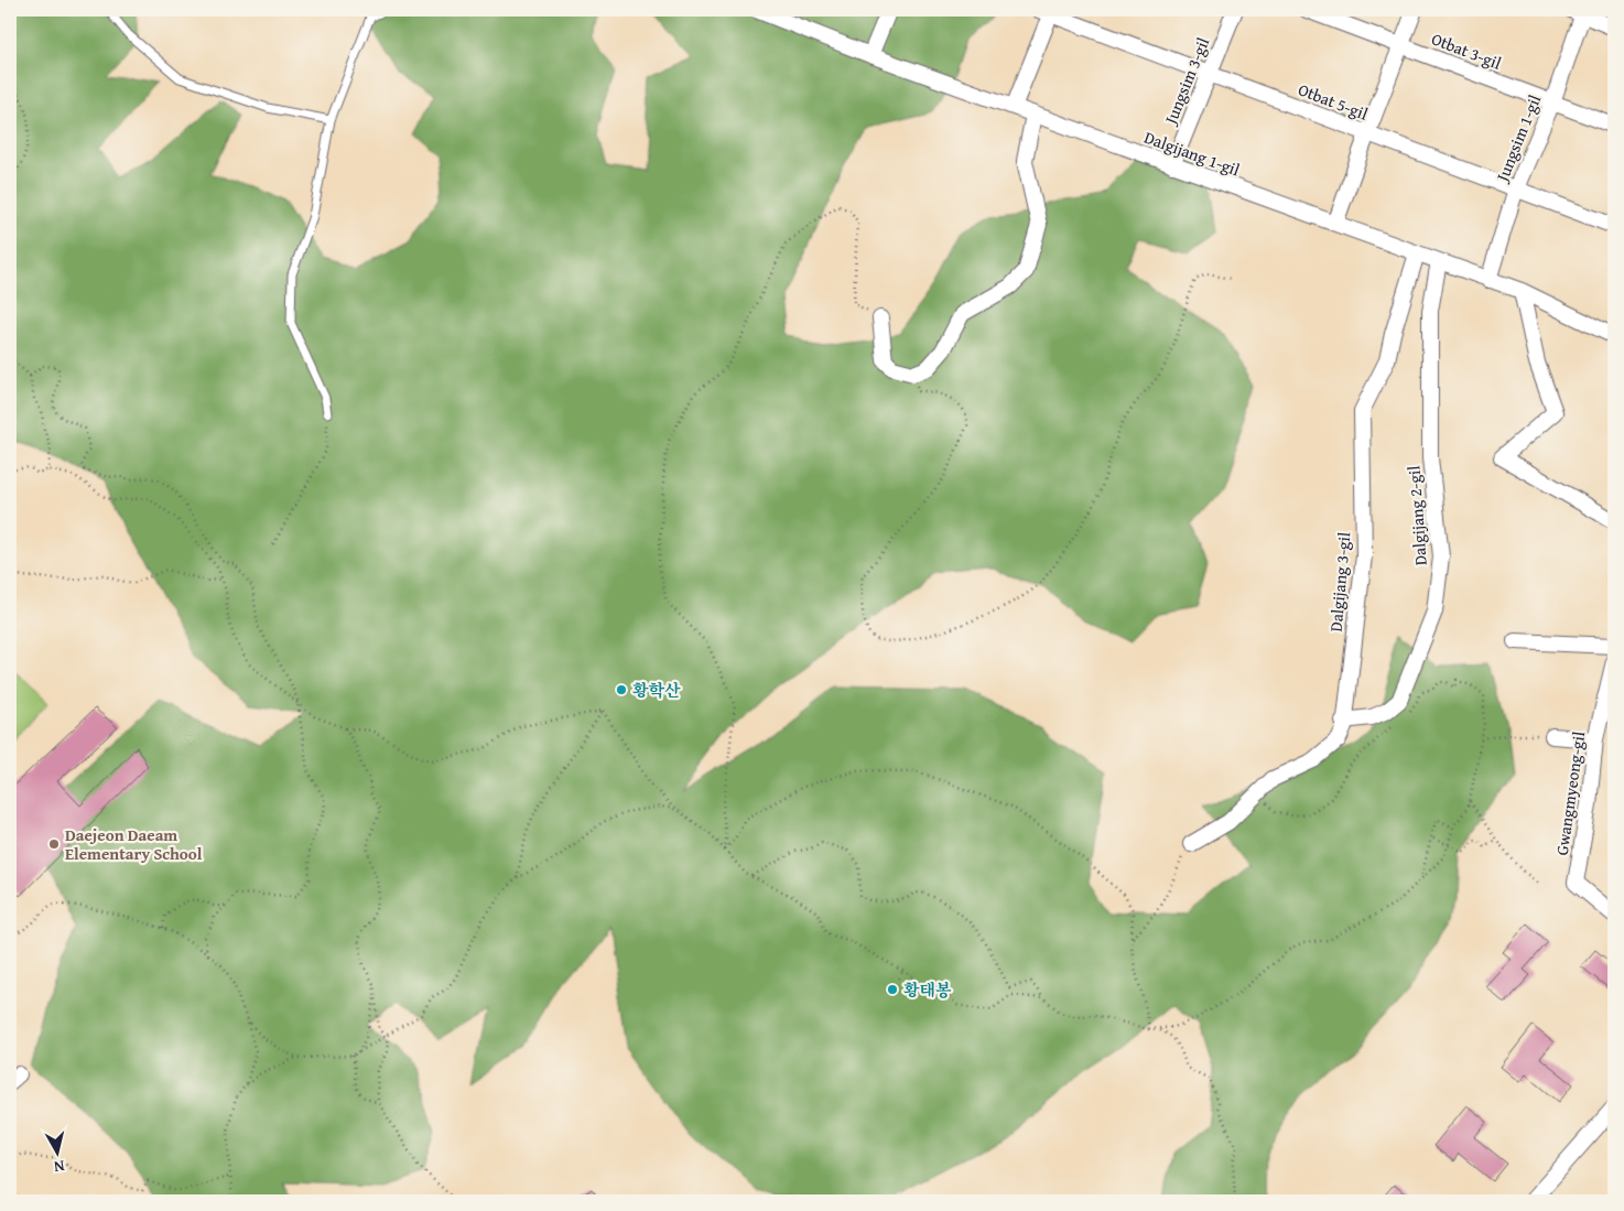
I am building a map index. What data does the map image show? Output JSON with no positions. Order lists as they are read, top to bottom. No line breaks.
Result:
{"streets":{"street":["Otbat 3-gil","Jungsim 3-gil","Otbat 5-gil","Jungsim 1-gil","Dalgijang 1-gil","Dalgijang 2-gil","Dalgijang 3-gil","Gwangmyeong-gil"]},"crossings":[["Otbat 3-gil","Jungsim 1-gil"],["Jungsim 3-gil","Otbat 5-gil"],["Jungsim 3-gil","Dalgijang 1-gil"],["Otbat 5-gil","Jungsim 1-gil"],["Jungsim 1-gil","Dalgijang 1-gil"],["Dalgijang 1-gil","Dalgijang 2-gil"],["Dalgijang 1-gil","Dalgijang 3-gil"],["Dalgijang 2-gil","Dalgijang 3-gil"]],"places":["황학산","Daejeon Daeam Elementary School","황태봉"],"north":"bottom"}
